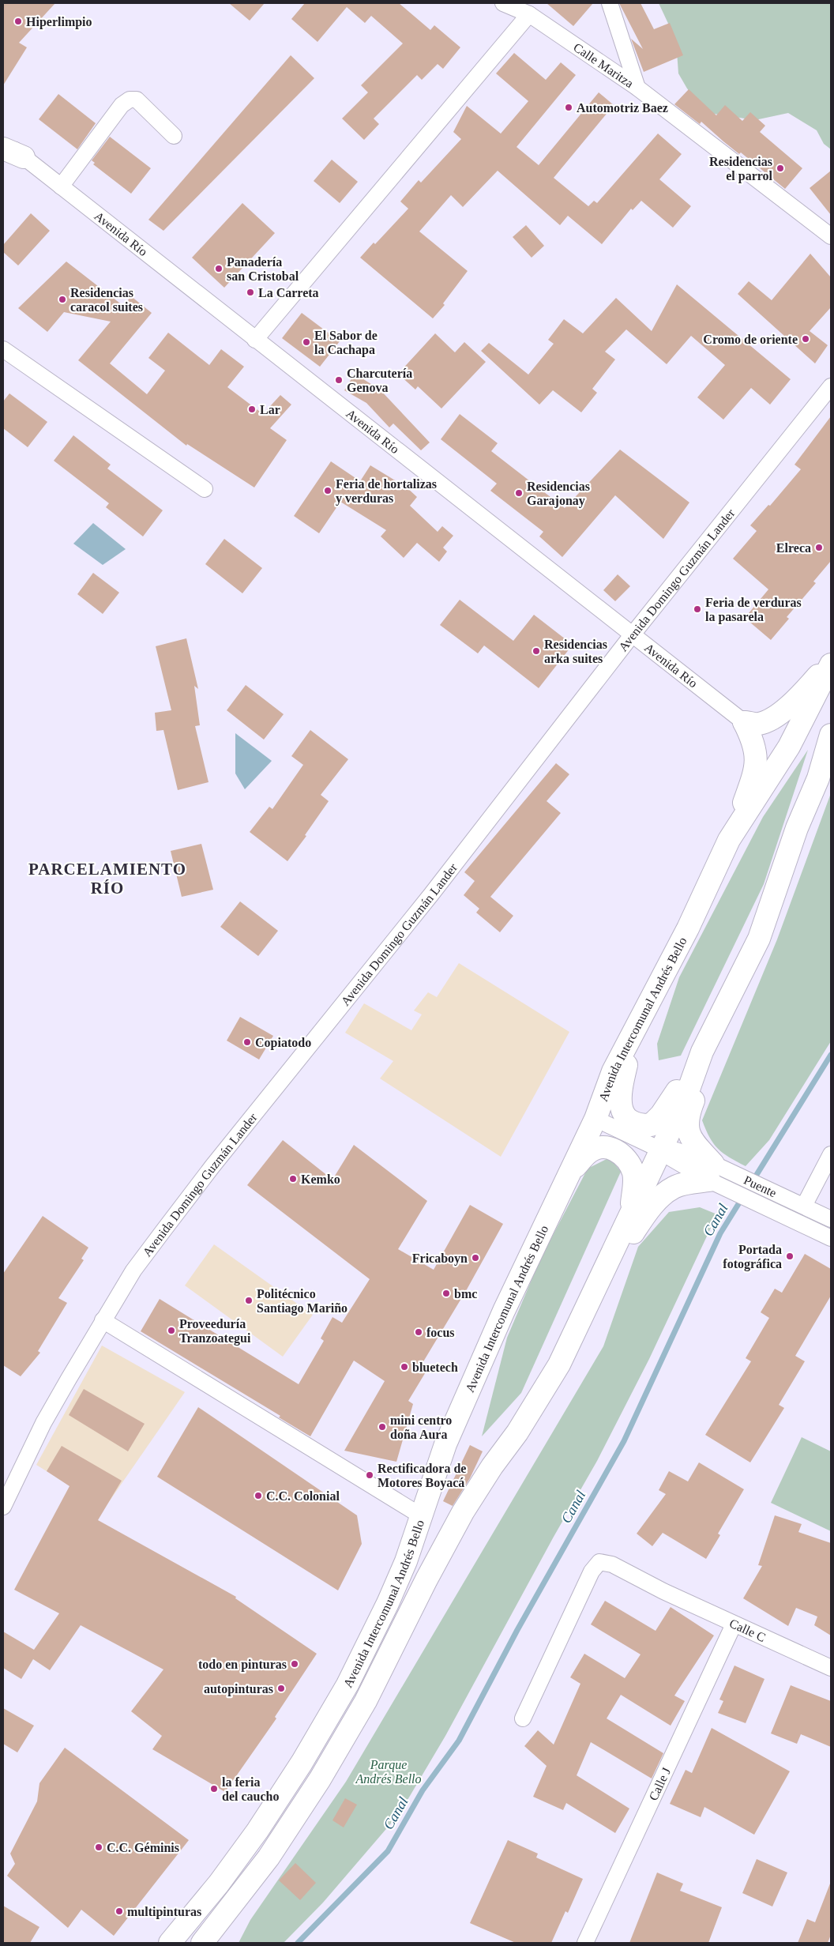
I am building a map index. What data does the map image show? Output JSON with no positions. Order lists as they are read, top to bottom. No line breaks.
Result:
{"streets":{"main road":["Avenida Intercomunal Andrés Bello"],"street":["Calle Maritza","Avenida Río","Avenida Domingo Guzmán Lander","Puente","Calle C","Calle J"]},"crossings":[["Avenida Río","Avenida Domingo Guzmán Lander"],["Calle C","Calle J"]],"districts":["PARCELAMIENTO RÍO"],"water":["Canal"],"parks":["Parque Andrés Bello"],"places":["Hiperlimpio","Automotriz Baez","Residencias el parrol","Panadería san Cristobal","La Carreta","Residencias caracol suites","Cromo de oriente","El Sabor de la Cachapa","Charcutería Genova","Lar","Feria de hortalizas y verduras","Residencias Garajonay","Elreca","Feria de verduras la pasarela","Residencias arka suites","Copiatodo","Kemko","Portada fotográfica","Fricaboyn","bmc","Politécnico Santiago Mariño","Proveeduría Tranzoategui","focus","bluetech","mini centro doña Aura","Rectificadora de Motores Boyacá","C.C. Colonial","todo en pinturas","autopinturas","la feria del caucho","C.C. Géminis","multipinturas"]}
